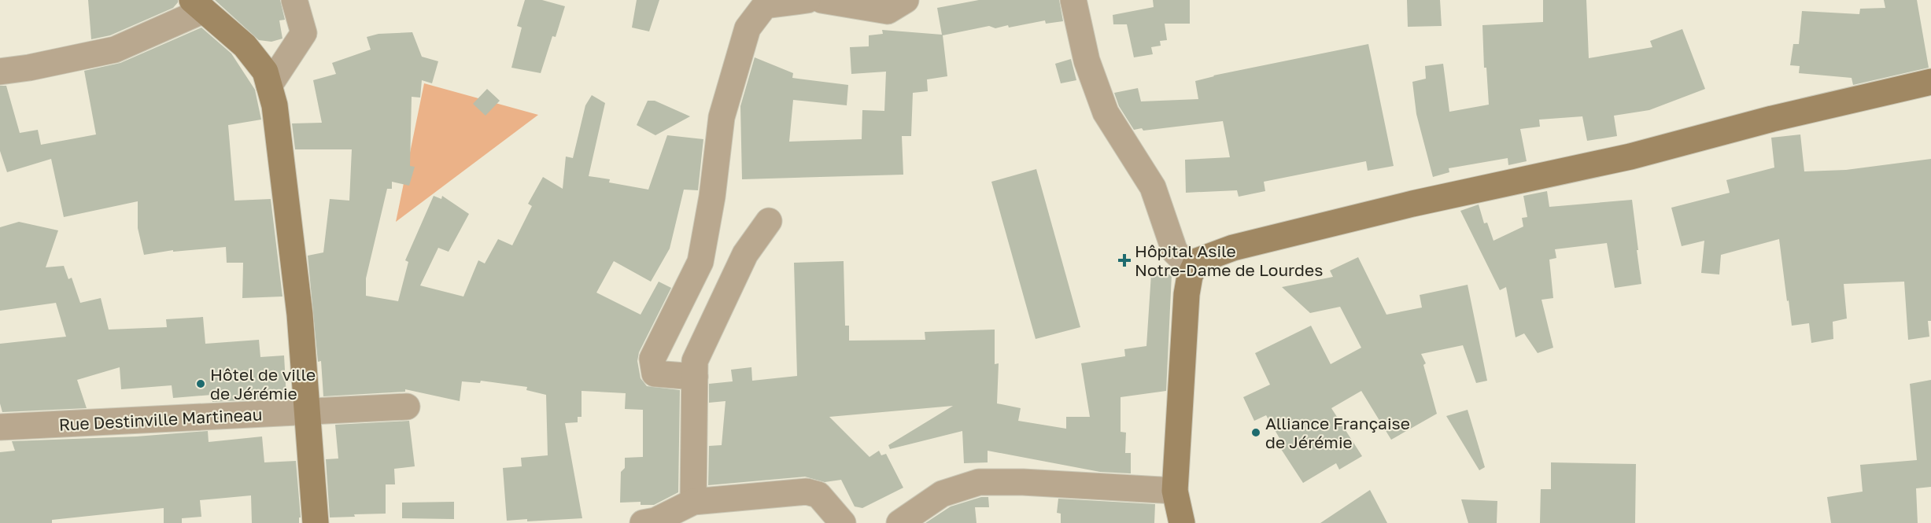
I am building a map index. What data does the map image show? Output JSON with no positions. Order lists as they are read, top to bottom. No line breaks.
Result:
{"streets":{"street":["Rue Destinville Martineau"]},"places":{"health":["Hôpital Asile Notre-Dame de Lourdes"],"other":["Hôtel de ville de Jérémie","Alliance Française de Jérémie"]}}
